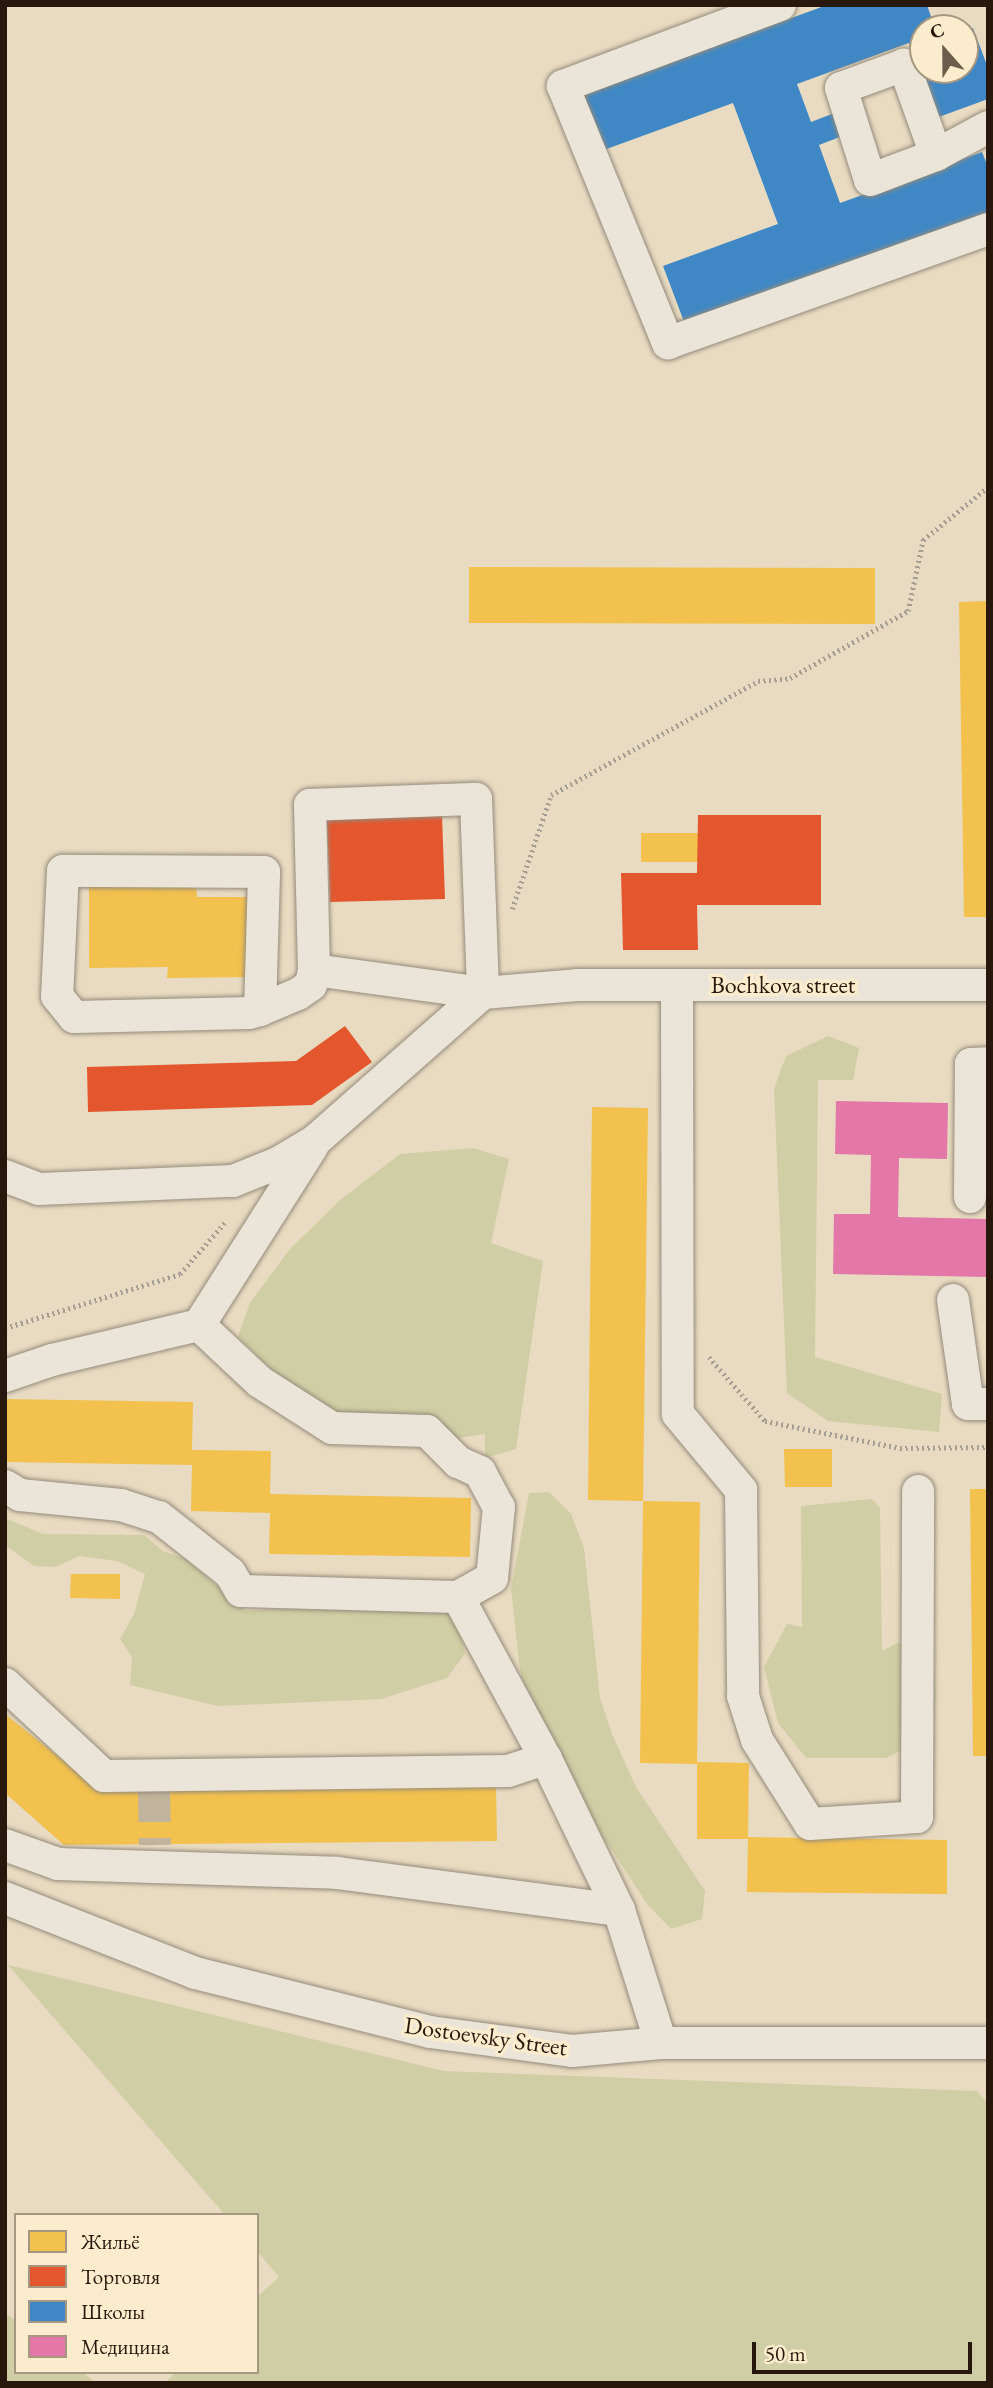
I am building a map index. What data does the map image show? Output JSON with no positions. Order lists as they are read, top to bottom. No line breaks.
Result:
{"streets":{"street":["Bochkova street","Dostoevsky Street"]},"legend":["Жильё","Торговля","Школы","Медицина"],"scale_bar":"50 m","north":"top"}
